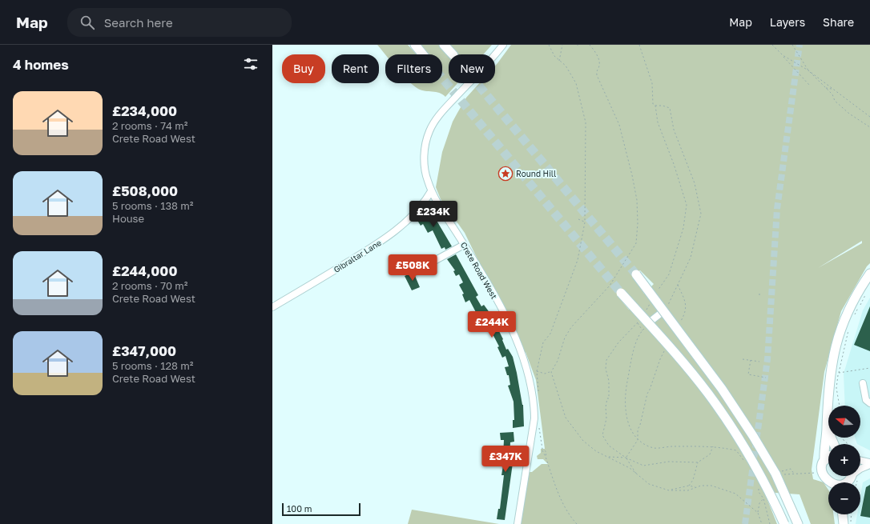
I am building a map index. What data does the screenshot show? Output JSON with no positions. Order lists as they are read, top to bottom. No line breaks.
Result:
{"streets":{"street":["Gibraltar Lane","Crete Road West"]},"crossings":[["Gibraltar Lane","Crete Road West"]],"places":{"place":["Round Hill"]},"scale_bar":"100 m","north":"left","page":{"header":"Map","search":"Search here","nav":["Map","Layers","Share"],"heading":"4 homes","chip":["Buy","Rent","Filters","New"],"list":[{"name":"£234,000","note":"2 rooms · 74 m² · Crete Road West"},{"name":"£508,000","note":"5 rooms · 138 m² · House"},{"name":"£244,000","note":"2 rooms · 70 m² · Crete Road West"},{"name":"£347,000","note":"5 rooms · 128 m² · Crete Road West"}],"price":["£234K","£508K","£244K","£347K"],"map_buttons":["+","−"],"scale":"100 m"}}
